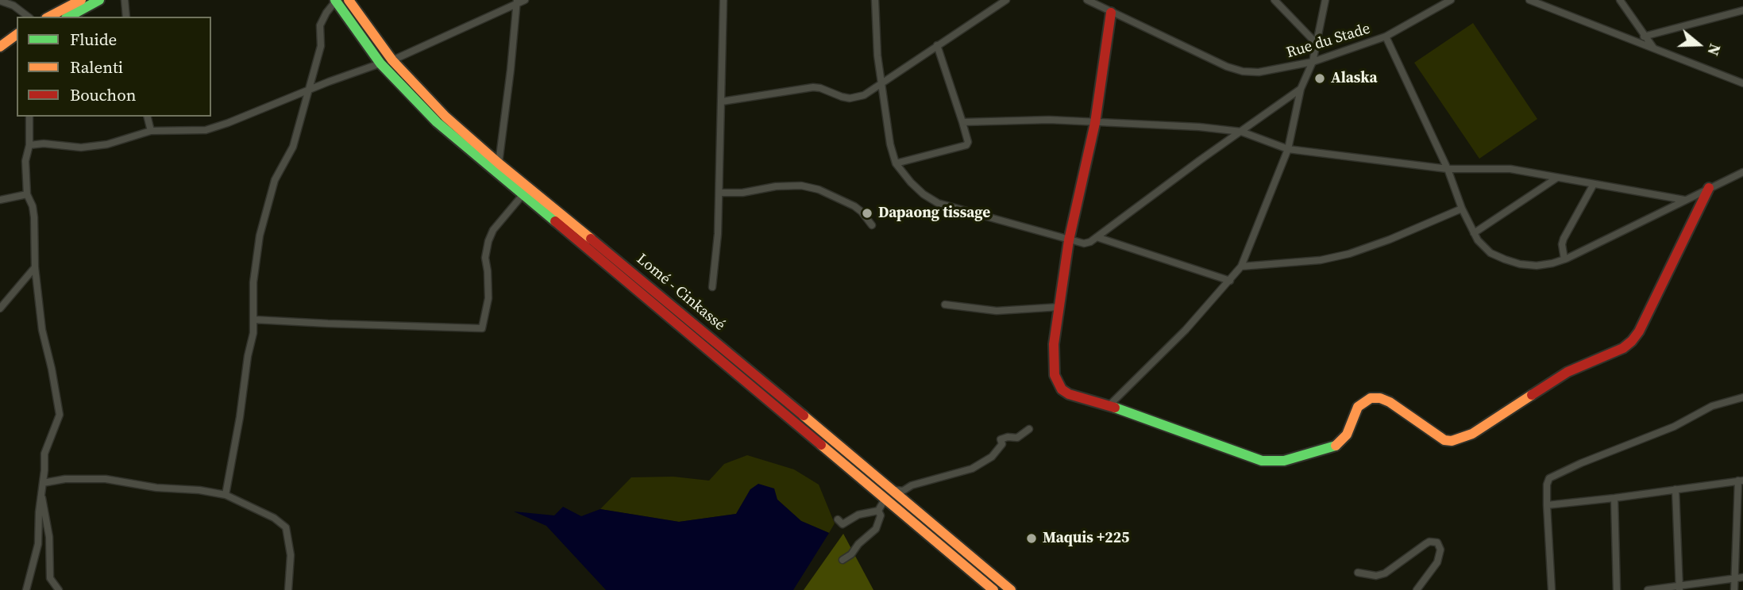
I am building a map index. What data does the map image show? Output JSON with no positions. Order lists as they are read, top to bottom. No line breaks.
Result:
{"streets":{"main road":["Lomé - Cinkassé"],"street":["Rue du Stade"]},"places":["Alaska","Dapaong tissage","Maquis +225"],"legend":["Fluide","Ralenti","Bouchon"],"north":"right"}
